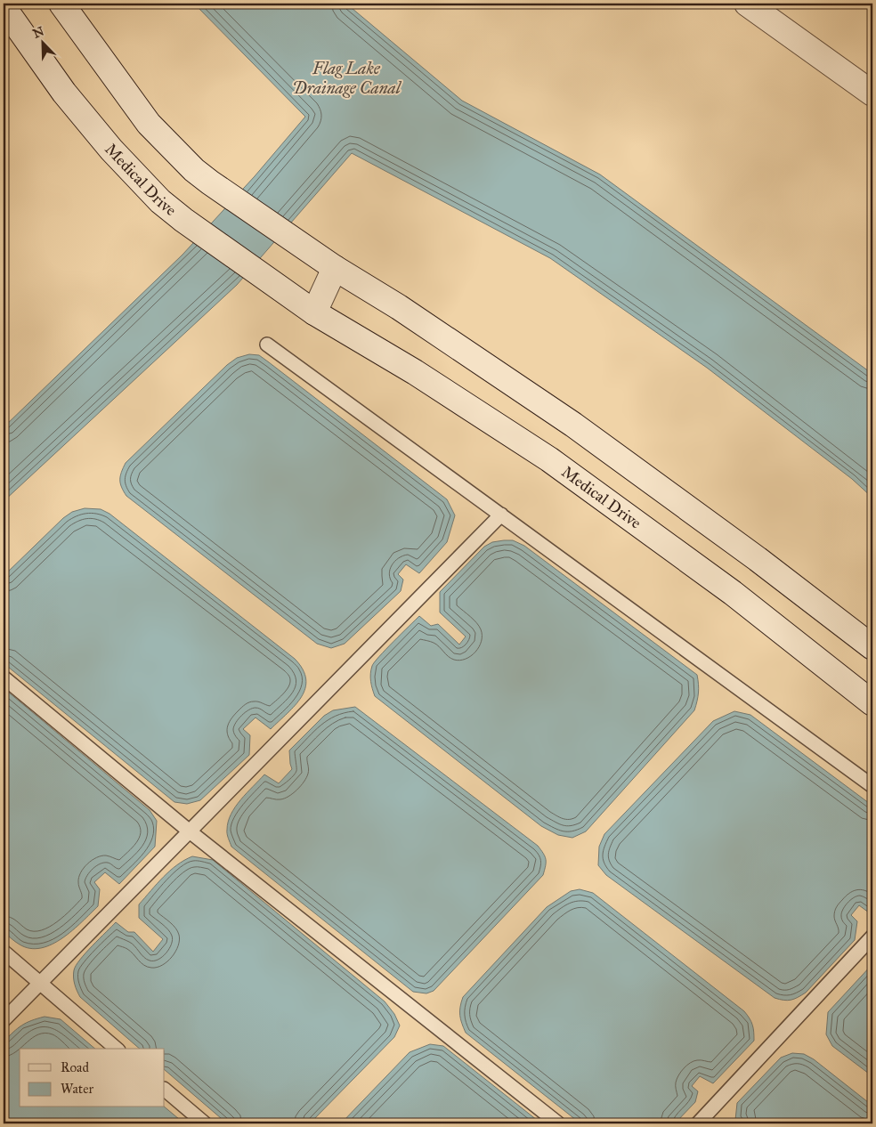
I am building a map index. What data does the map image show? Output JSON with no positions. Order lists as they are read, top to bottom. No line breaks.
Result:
{"streets":{"street":["Medical Drive"]},"water":["Flag Lake Drainage Canal"],"legend":["Road","Water"],"north":"top left"}
